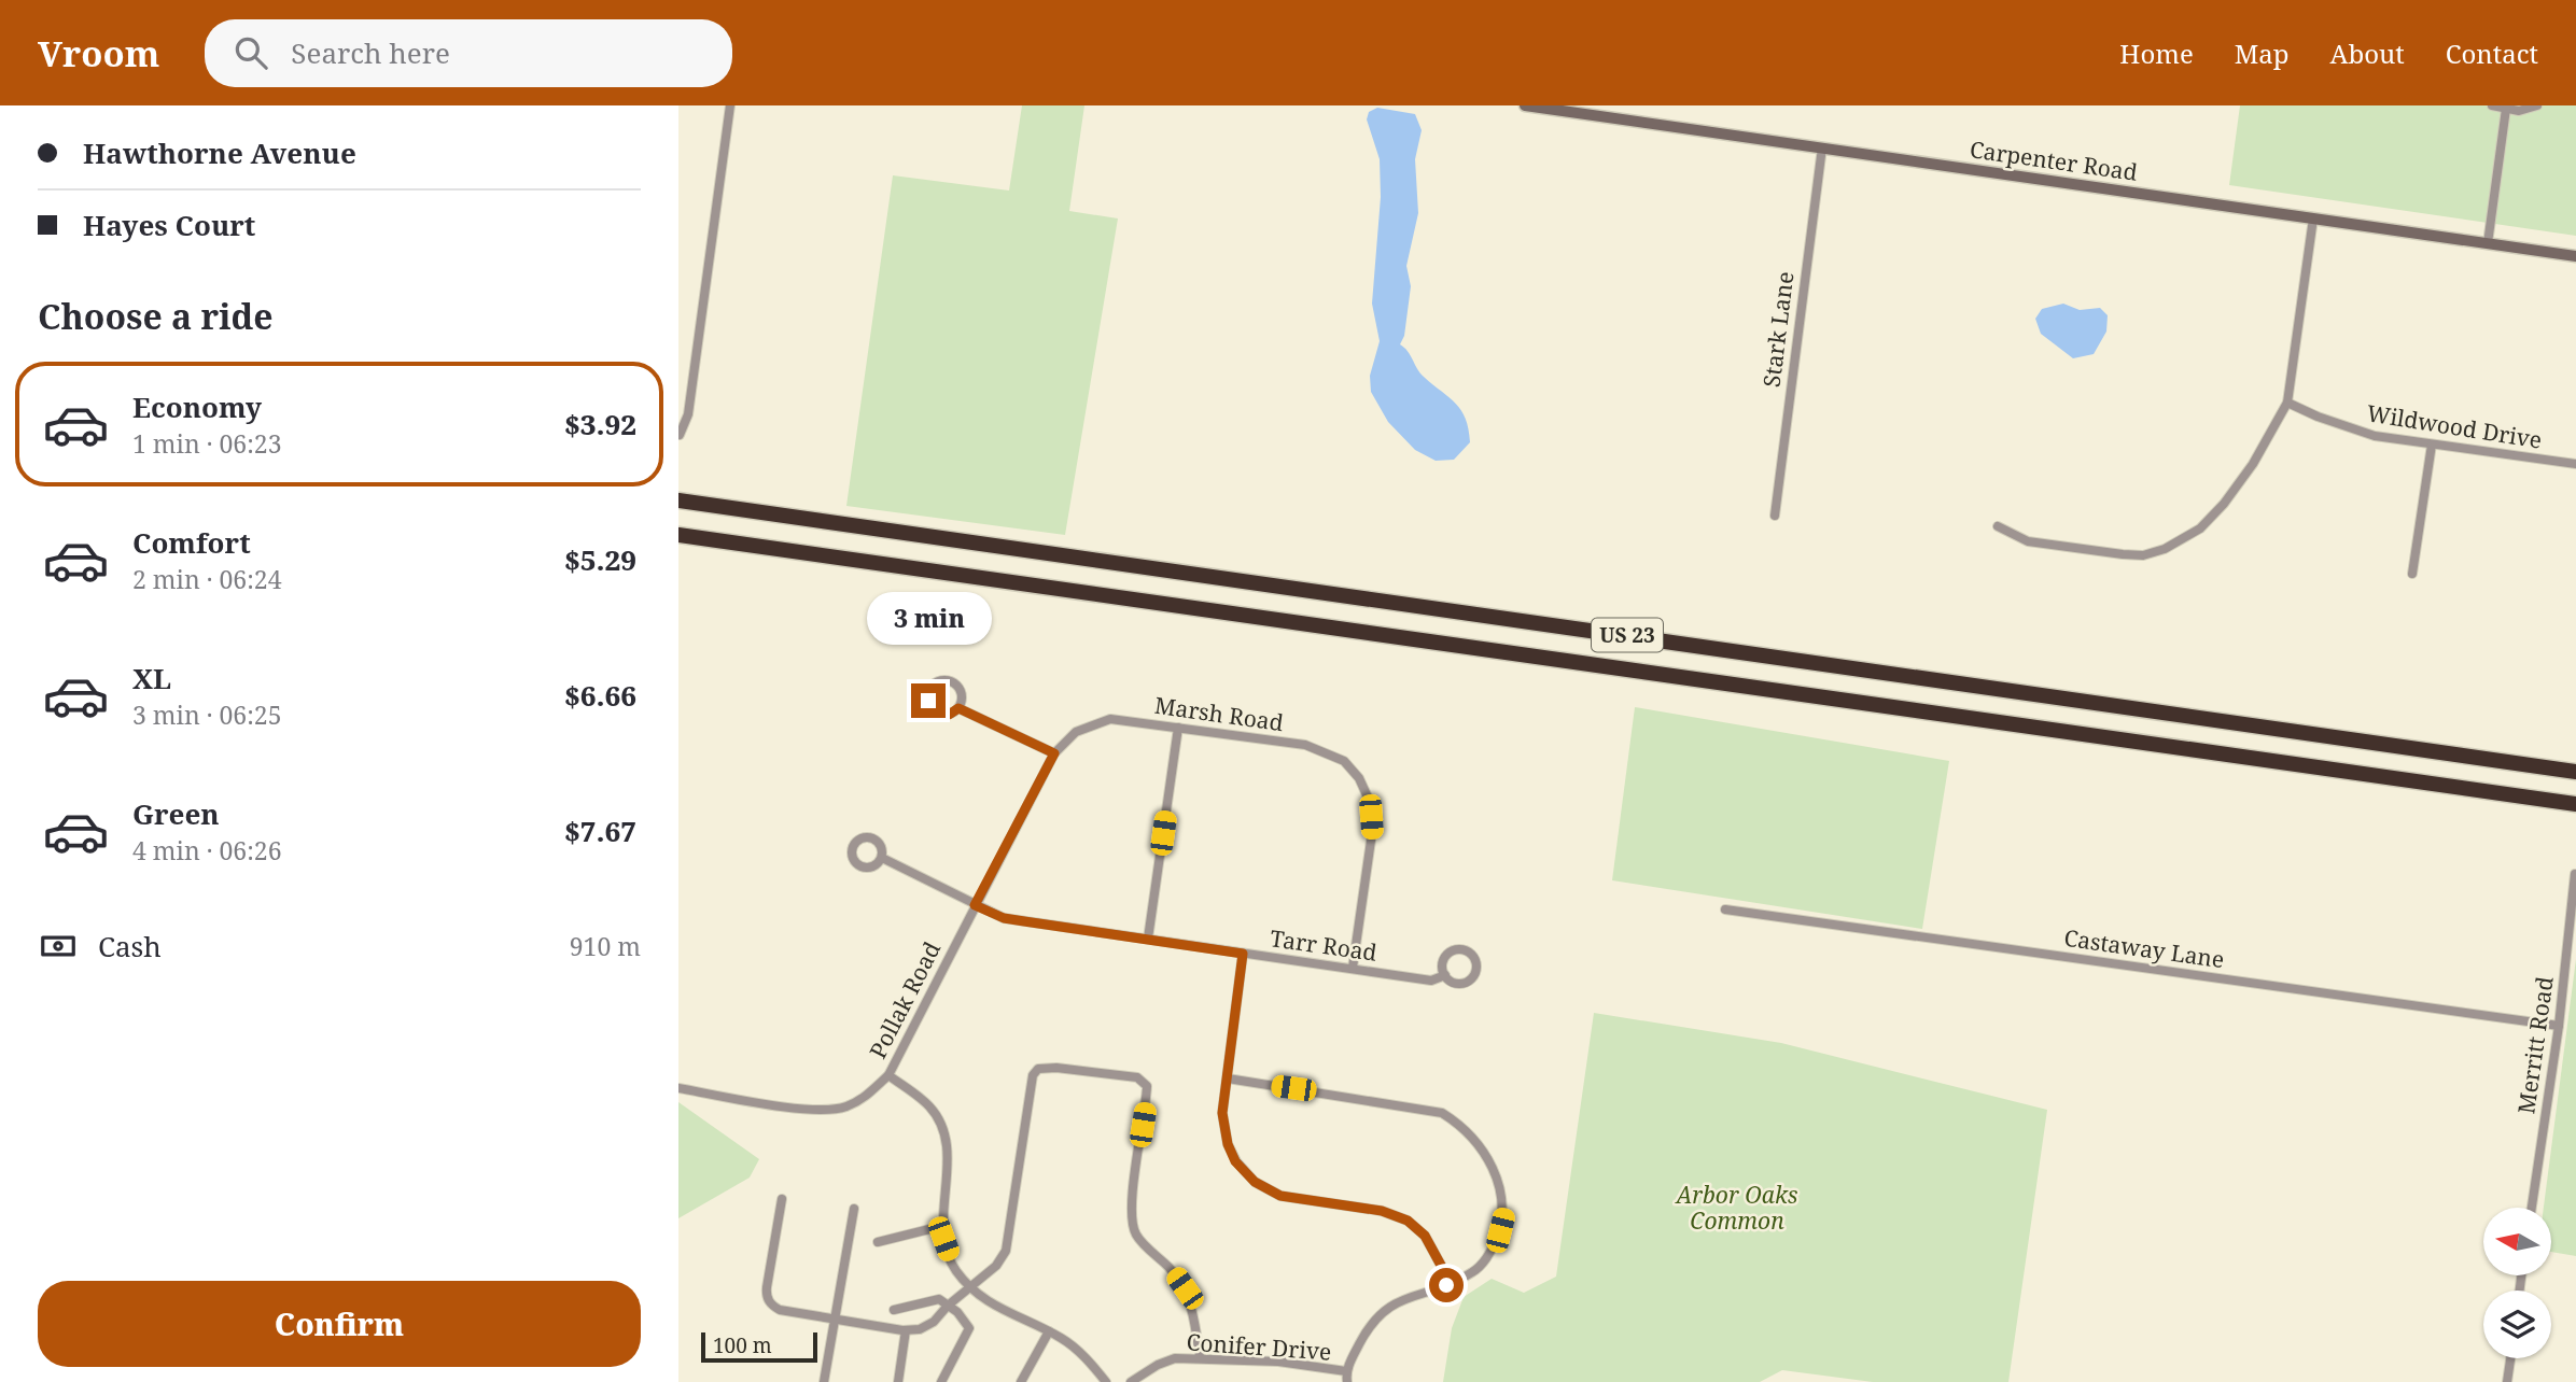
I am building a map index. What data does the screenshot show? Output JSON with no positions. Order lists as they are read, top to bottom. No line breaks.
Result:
{"streets":{"highway":["US 23"],"main road":["Carpenter Road"],"street":["Stark Lane","Wildwood Drive","Marsh Road","Tarr Road","Castaway Lane","Pollak Road","Merritt Road","Conifer Drive"]},"crossings":[["Carpenter Road","Stark Lane"],["Marsh Road","Tarr Road"],["Marsh Road","Pollak Road"],["Tarr Road","Pollak Road"],["Castaway Lane","Merritt Road"]],"parks":["Arbor Oaks Common"],"scale_bar":"100 m","north":"left","page":{"header":"Vroom","search":"Search here","nav":["Home","Map","About","Contact"],"banner":["Hawthorne Avenue","Hayes Court"],"heading":"Choose a ride","list":[{"name":"Economy","note":"1 min · 06:23","value":"$3.92"},{"name":"Comfort","note":"2 min · 06:24","value":"$5.29"},{"name":"XL","note":"3 min · 06:25","value":"$6.66"},{"name":"Green","note":"4 min · 06:26","value":"$7.67"}],"bubble":"3 min","pay":["Cash","910 m"],"buttons":"Confirm","scale":"100 m"}}
